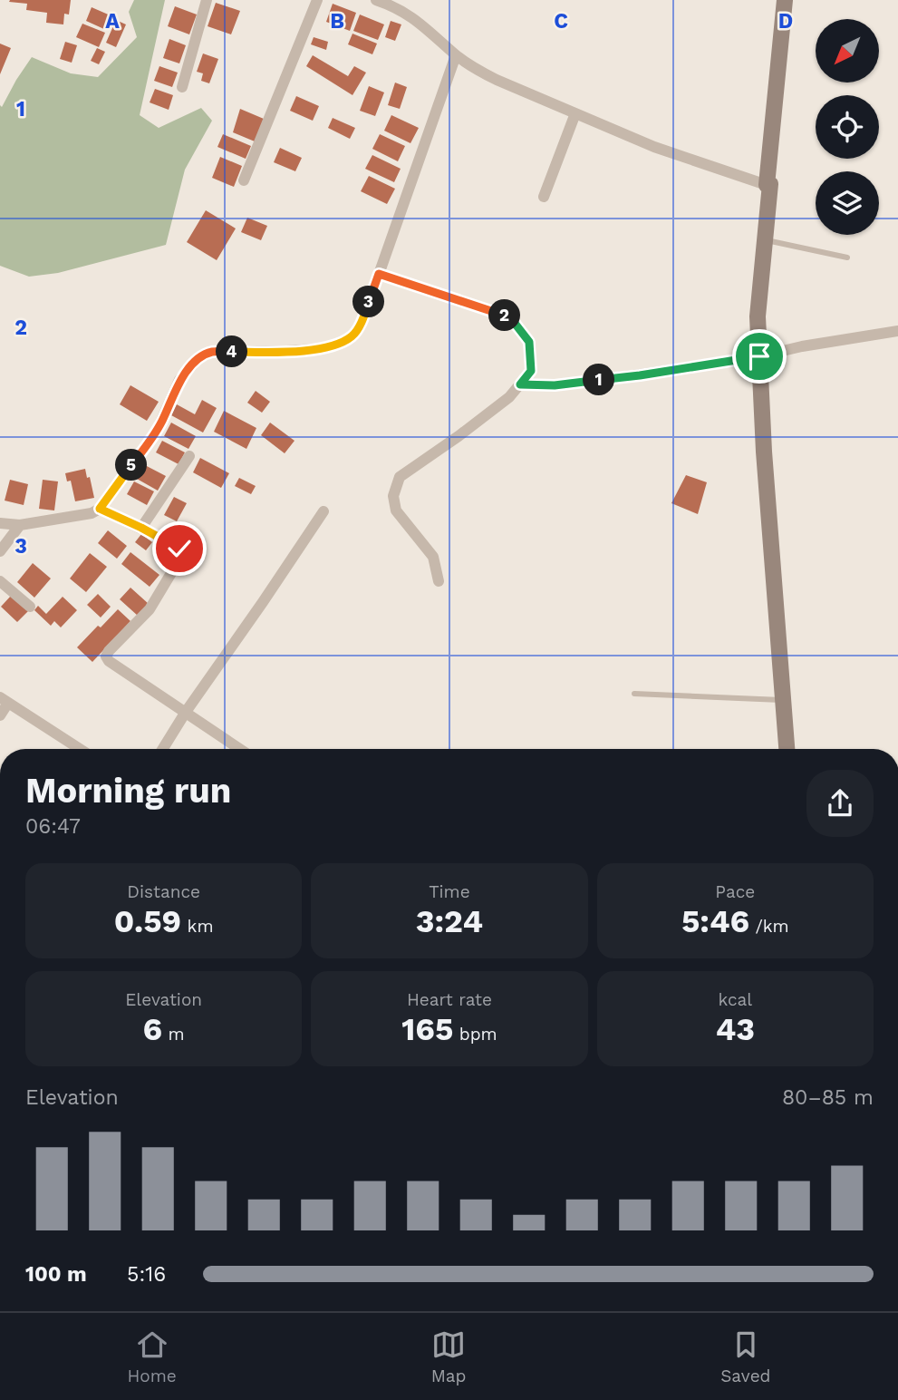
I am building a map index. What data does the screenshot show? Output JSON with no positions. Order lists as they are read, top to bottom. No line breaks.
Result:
{"north":"bottom left","page":{"pins":["3","2","4","1","5"],"heading":["Morning run","06:47"],"stats":[["Distance","0.59 km"],["Time","3:24"],["Pace","5:46 /km"],["Elevation","6 m"],["Heart rate","165 bpm"],["kcal","43"]],"chart":["Elevation","80–85 m"],"list":[{"name":"100 m","note":"5:16"}],"tabs":["Home","Map","Saved"]},"grid":{"columns":["A","B","C","D"],"rows":["1","2","3"]}}
